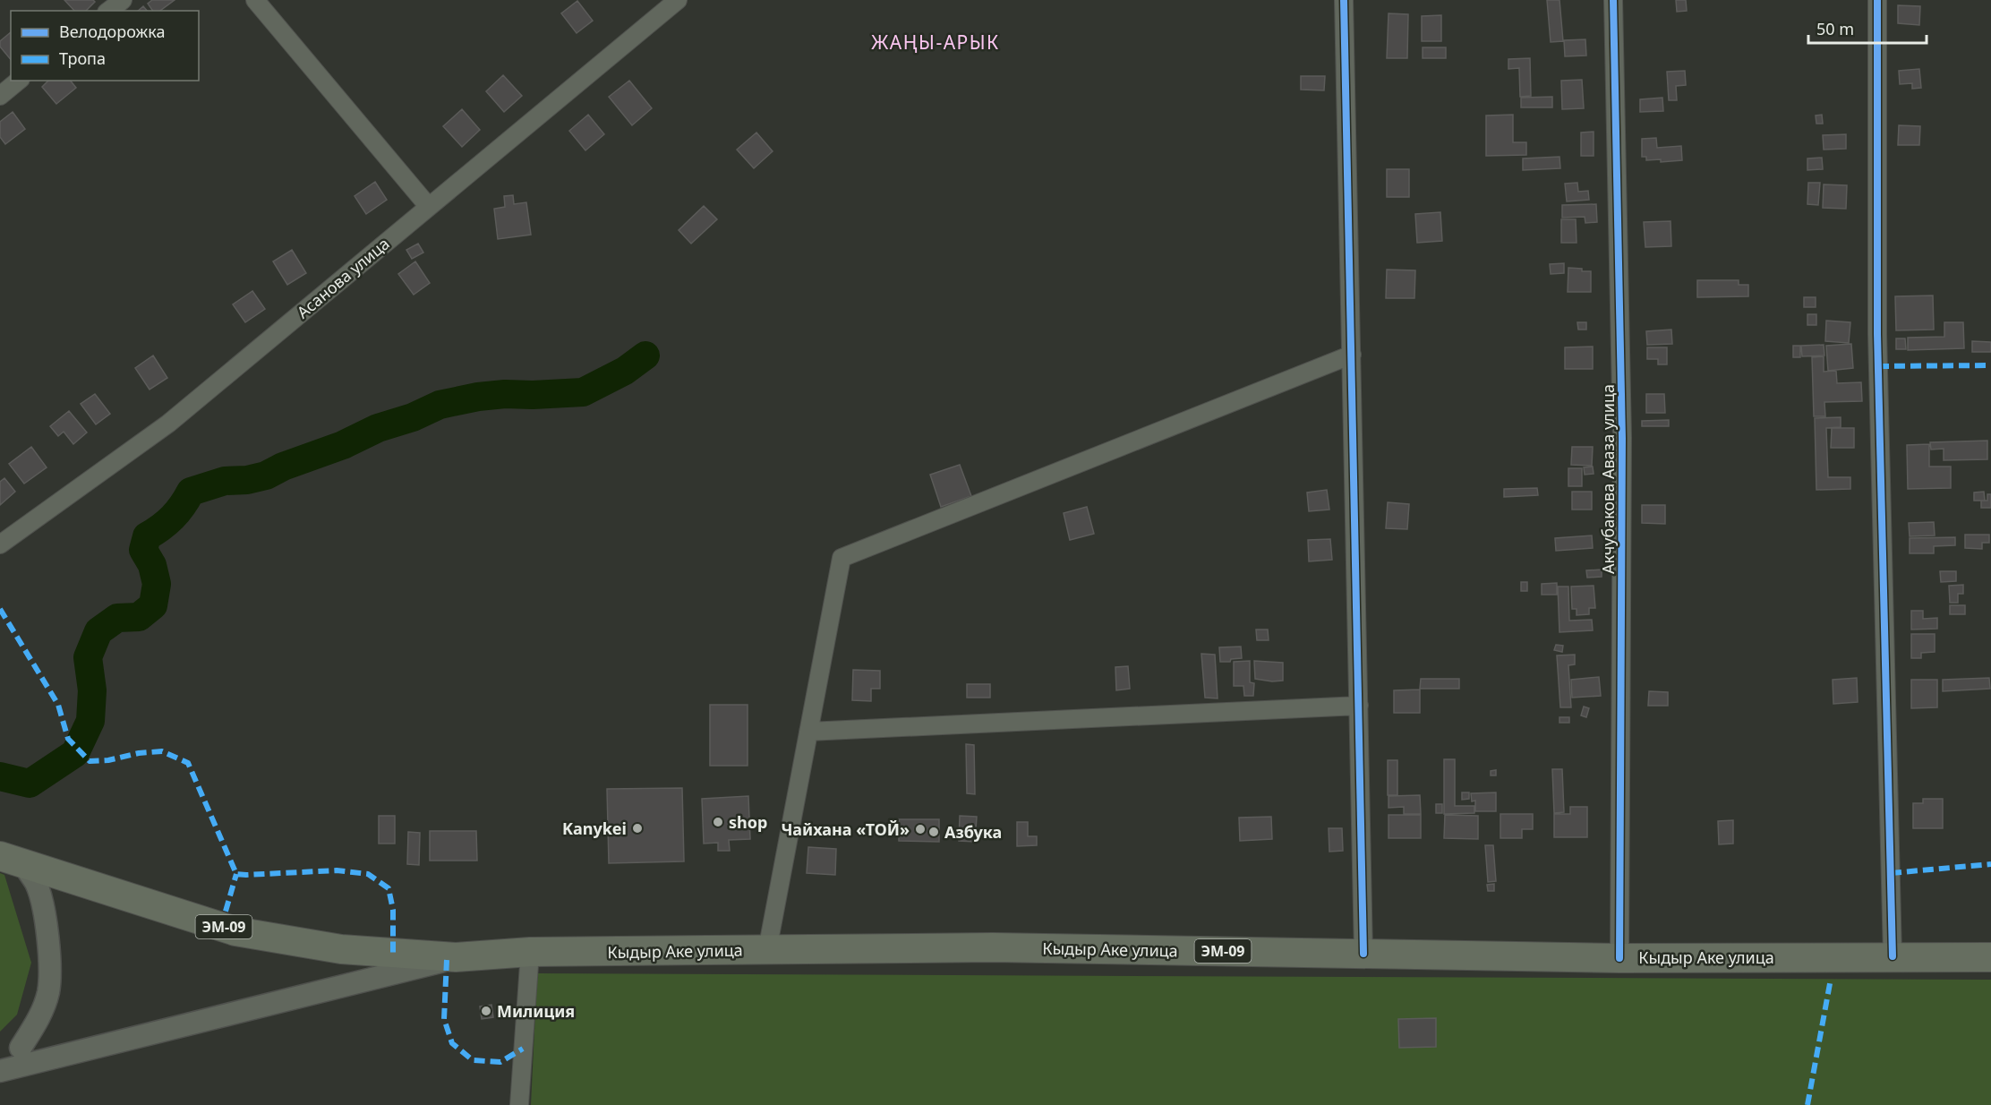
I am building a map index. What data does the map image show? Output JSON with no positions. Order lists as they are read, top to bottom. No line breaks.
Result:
{"streets":{"highway":["ЭМ-09","Кыдыр Аке улица"],"street":["Асанова улица","Акчубакова Аваза улица"]},"crossings":[["Акчубакова Аваза улица","Кыдыр Аке улица"],["ЭМ-09","Кыдыр Аке улица"]],"districts":["ЖАҢЫ-АРЫК"],"places":["shop","Kanykei","Чайхана «ТОЙ»","Азбука","Милиция"],"legend":["Велодорожка","Тропа"],"scale_bar":"50 m"}
